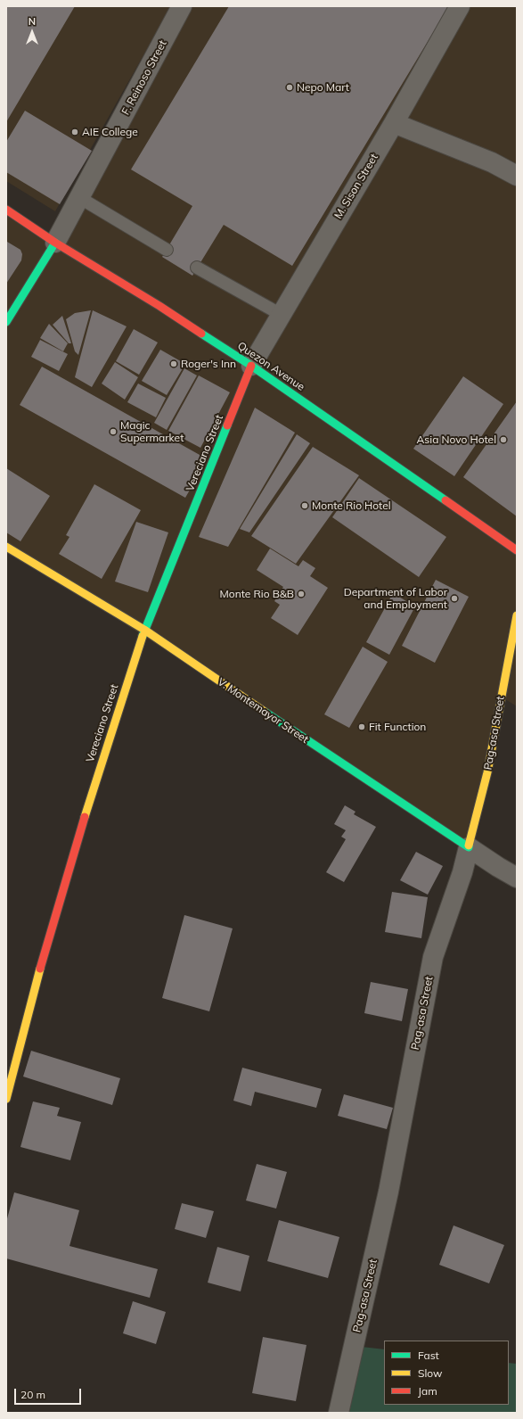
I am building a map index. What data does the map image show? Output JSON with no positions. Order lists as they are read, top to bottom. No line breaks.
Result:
{"streets":{"street":["F. Reinoso Street","M. Sison Street","Quezon Avenue","Vereciano Street","V. Montemayor Street","Pag-asa Street"]},"crossings":[["F. Reinoso Street","Quezon Avenue"],["M. Sison Street","Quezon Avenue"],["M. Sison Street","Vereciano Street"],["Quezon Avenue","Vereciano Street"],["Vereciano Street","V. Montemayor Street"],["V. Montemayor Street","Pag-asa Street"]],"places":["Nepo Mart","AIE College","Roger's Inn","Magic Supermarket","Asia Novo Hotel","Monte Rio Hotel","Monte Rio B&B","Department of Labor and Employment","Fit Function"],"legend":["Fast","Slow","Jam"],"scale_bar":"20 m","north":"top"}
